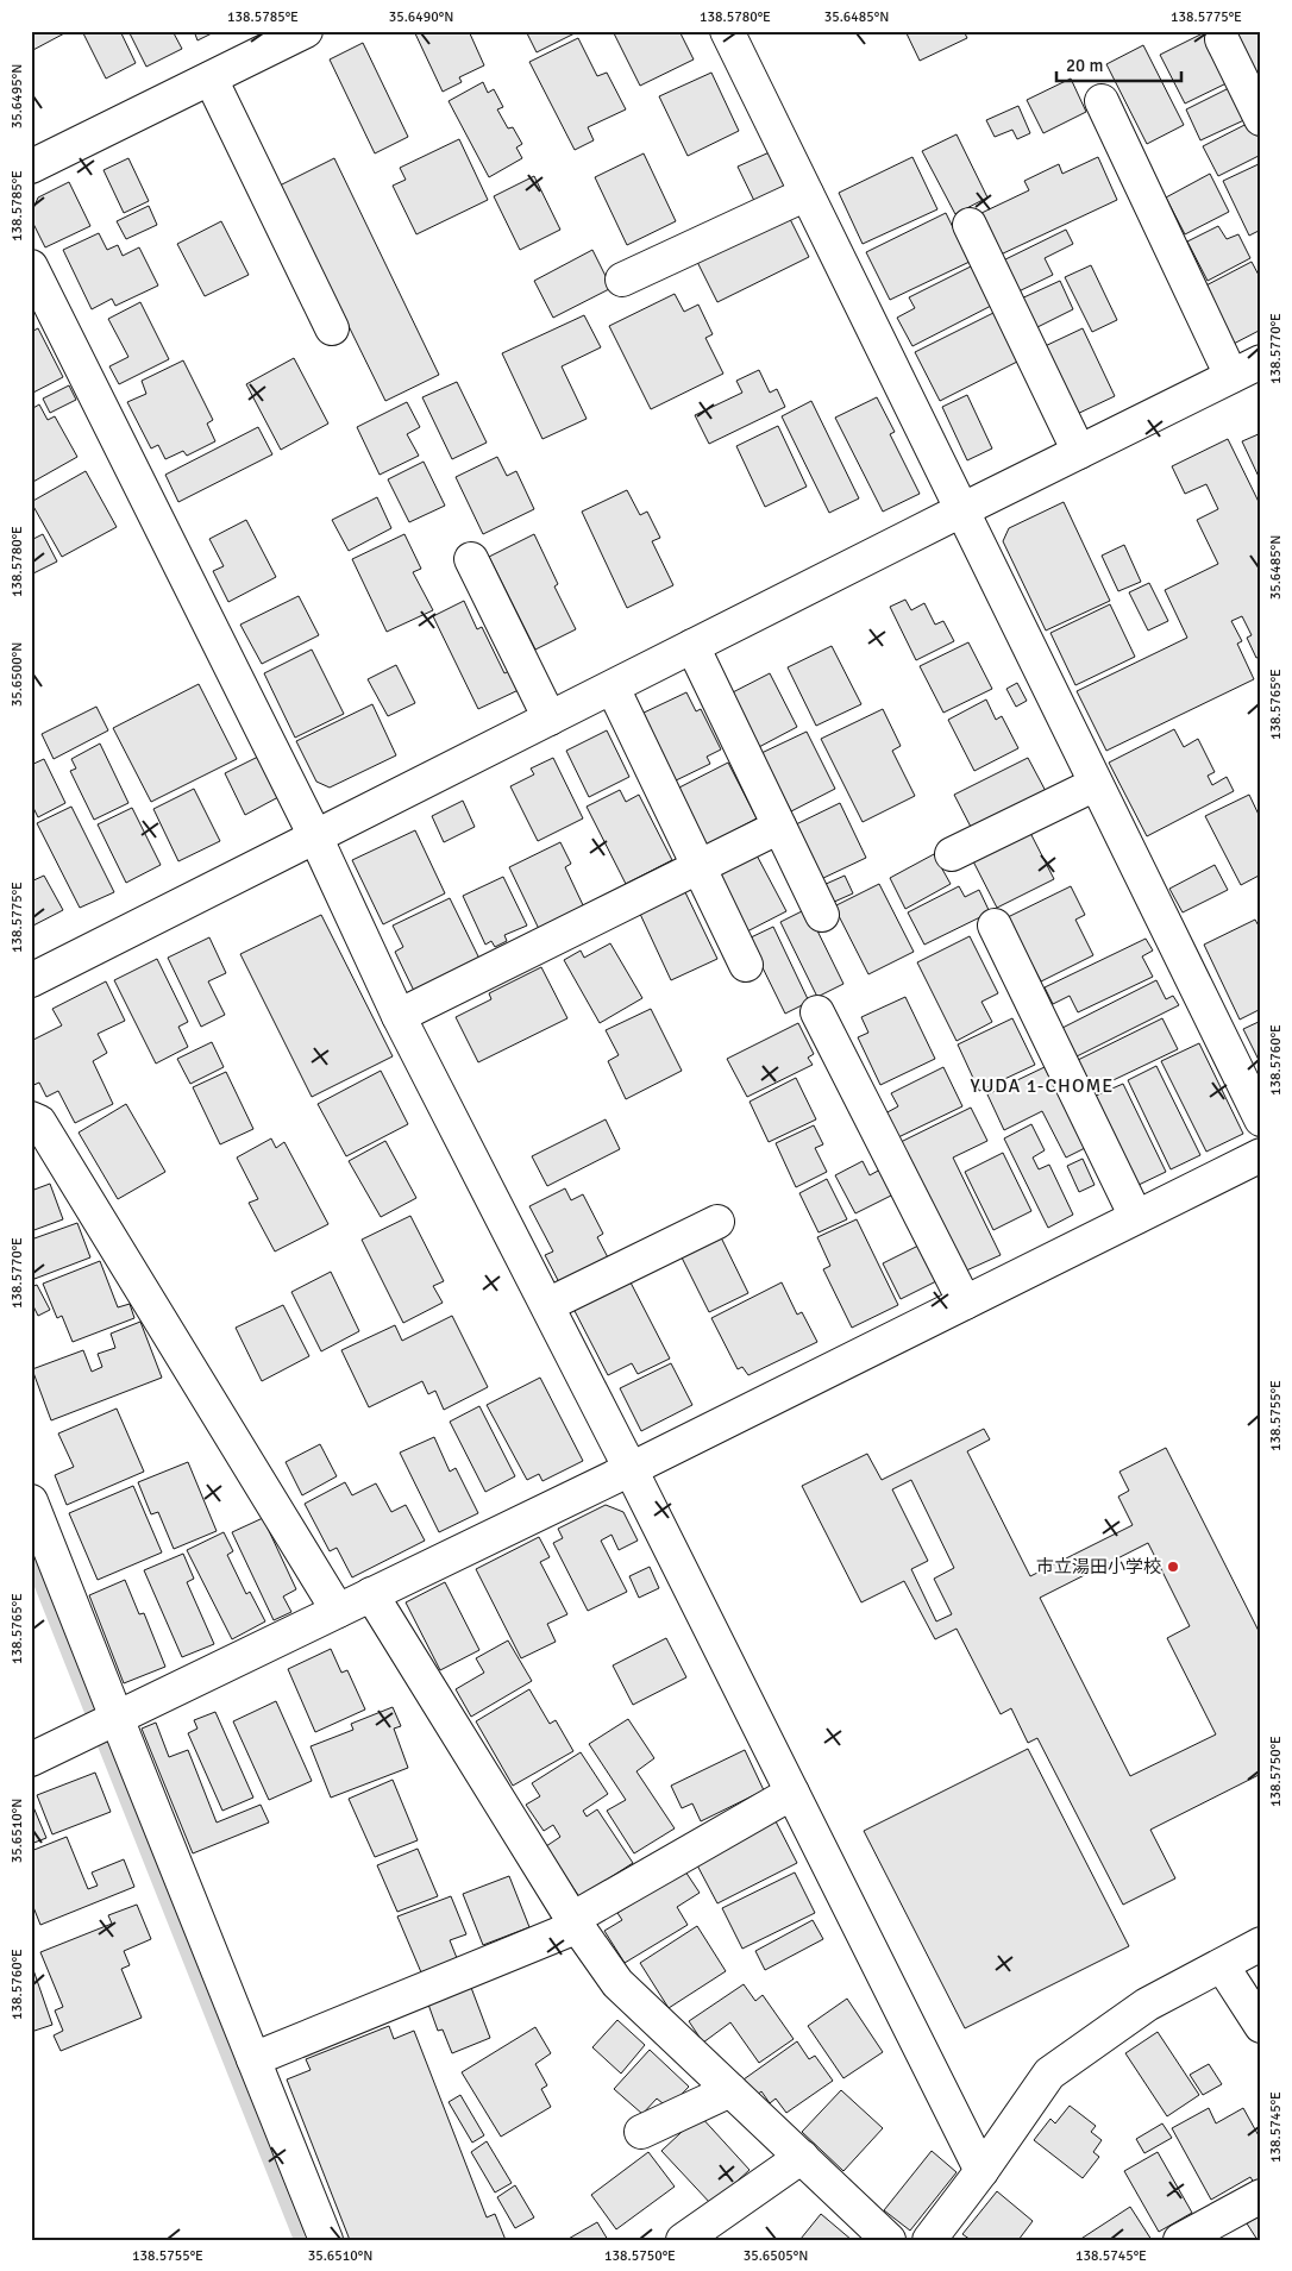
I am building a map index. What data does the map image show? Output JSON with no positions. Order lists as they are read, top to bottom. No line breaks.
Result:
{"districts":["YUDA 1-CHOME"],"places":["市立湯田小学校"],"scale_bar":"20 m","coordinates":["138.5785°E","35.6490°N","138.5780°E","35.6485°N","138.5775°E","35.6495°N","138.5770°E","35.6500°N","138.5765°E","138.5760°E","138.5755°E","138.5750°E","35.6510°N","138.5745°E","35.6505°N"]}
